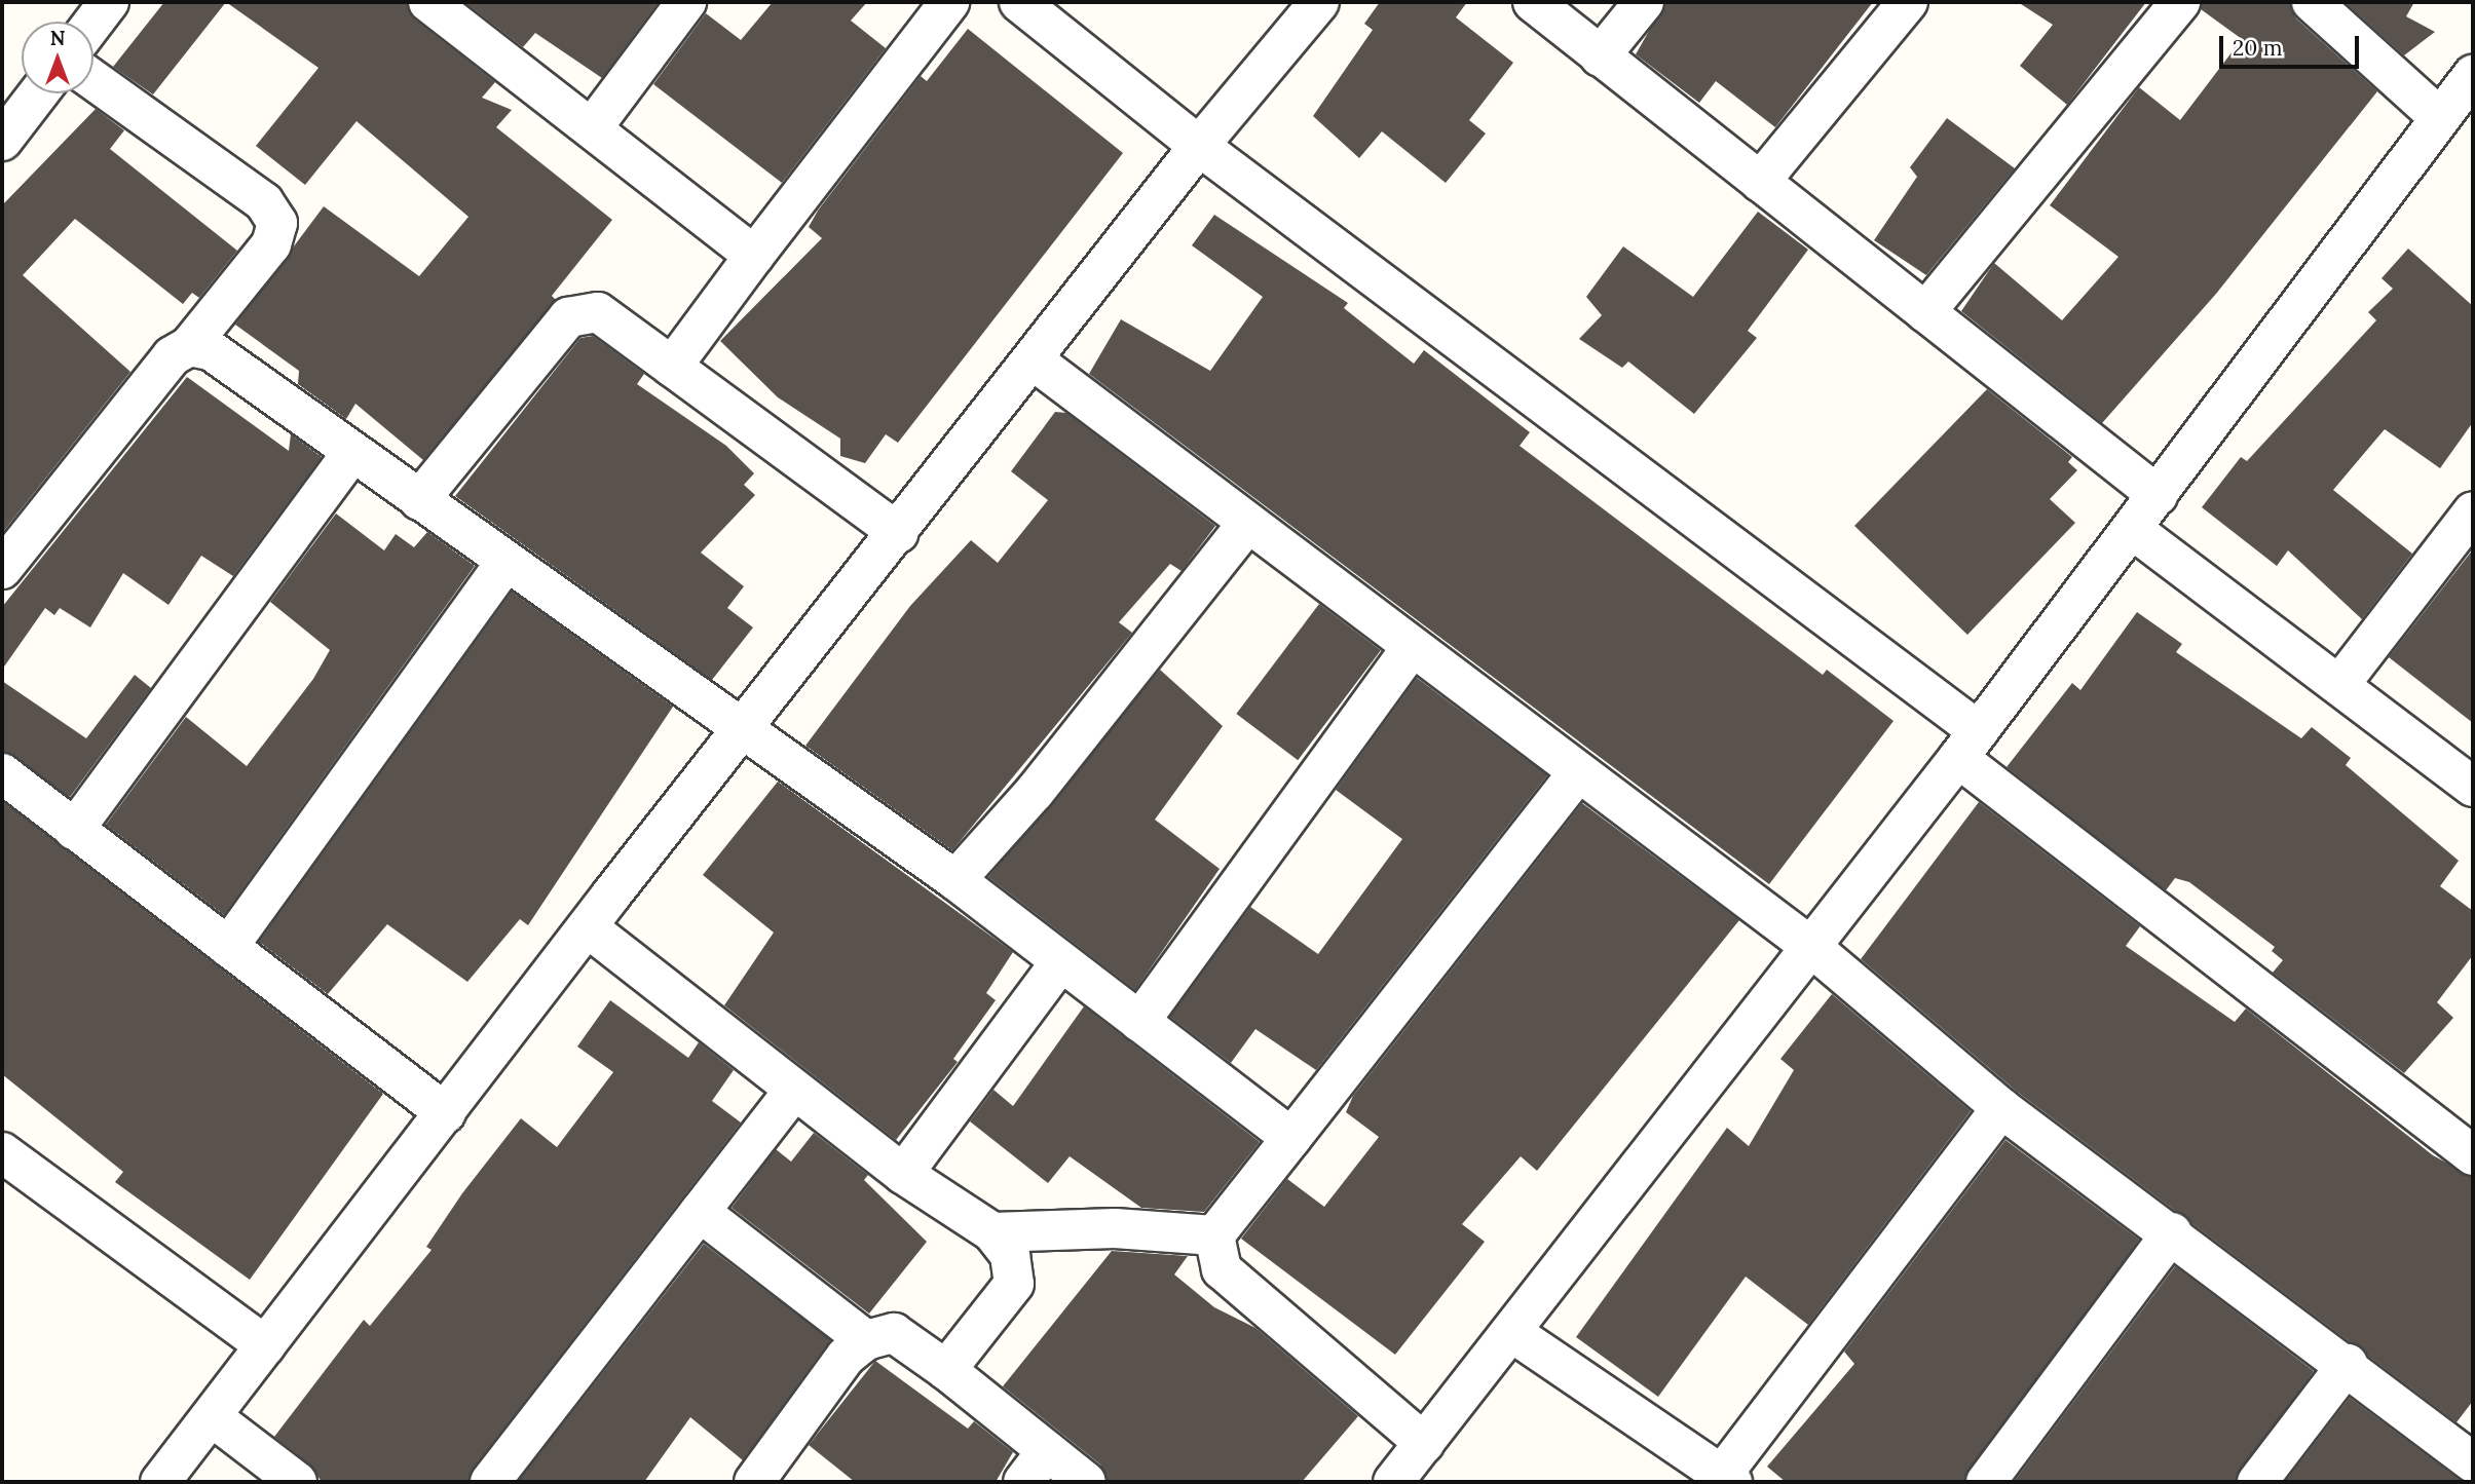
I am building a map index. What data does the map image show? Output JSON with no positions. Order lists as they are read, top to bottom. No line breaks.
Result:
{"scale_bar":"20 m","north":"top"}
